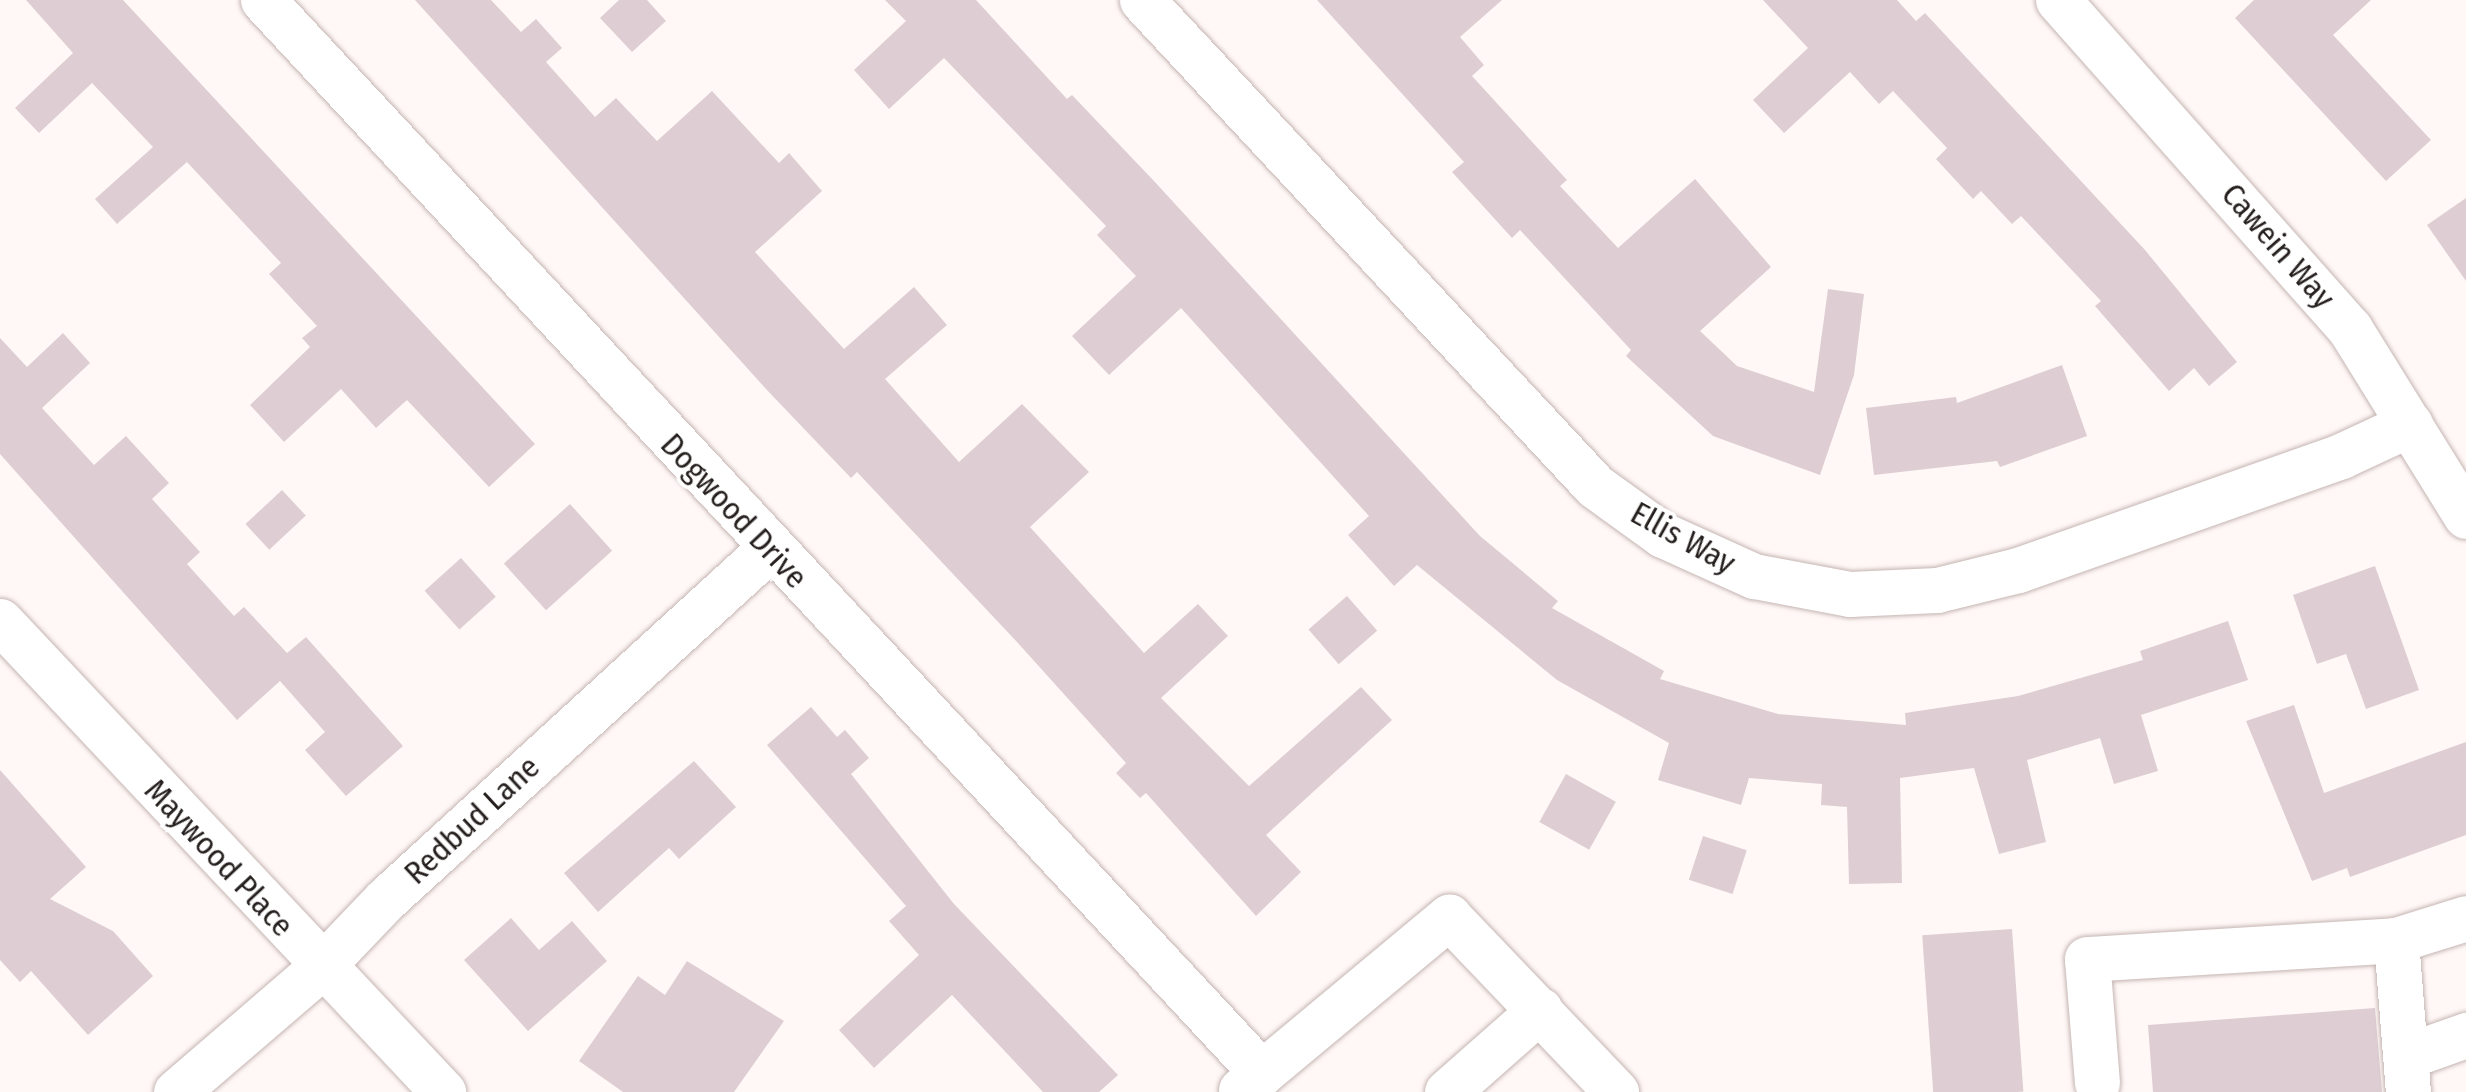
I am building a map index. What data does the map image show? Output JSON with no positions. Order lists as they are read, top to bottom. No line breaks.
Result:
{"streets":{"street":["Cawein Way","Dogwood Drive","Ellis Way","Redbud Lane","Maywood Place"]},"crossings":[["Cawein Way","Ellis Way"],["Dogwood Drive","Redbud Lane"],["Redbud Lane","Maywood Place"]]}
